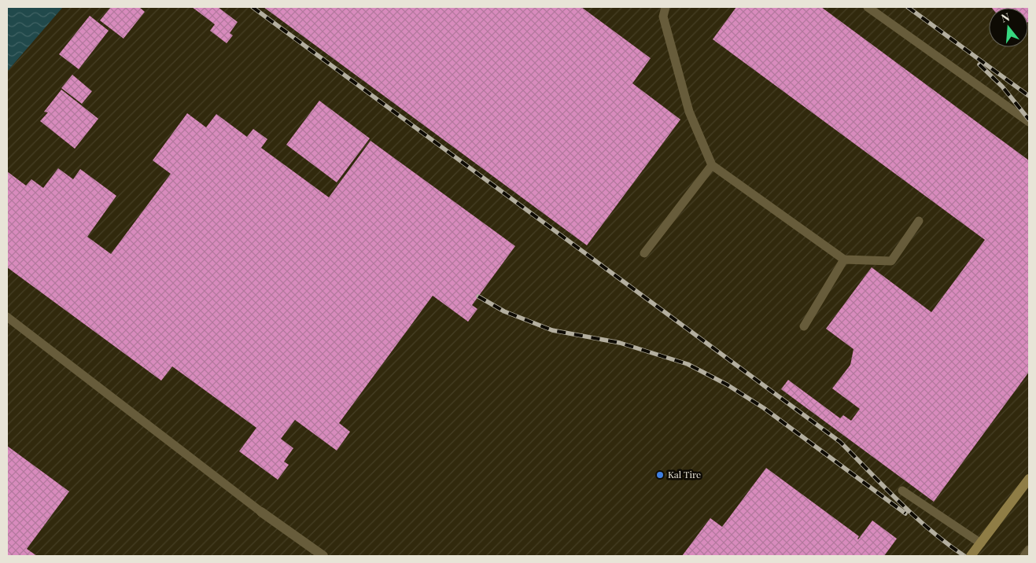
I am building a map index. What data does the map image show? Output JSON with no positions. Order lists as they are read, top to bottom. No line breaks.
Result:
{"places":["Kal Tire"],"north":"top"}
